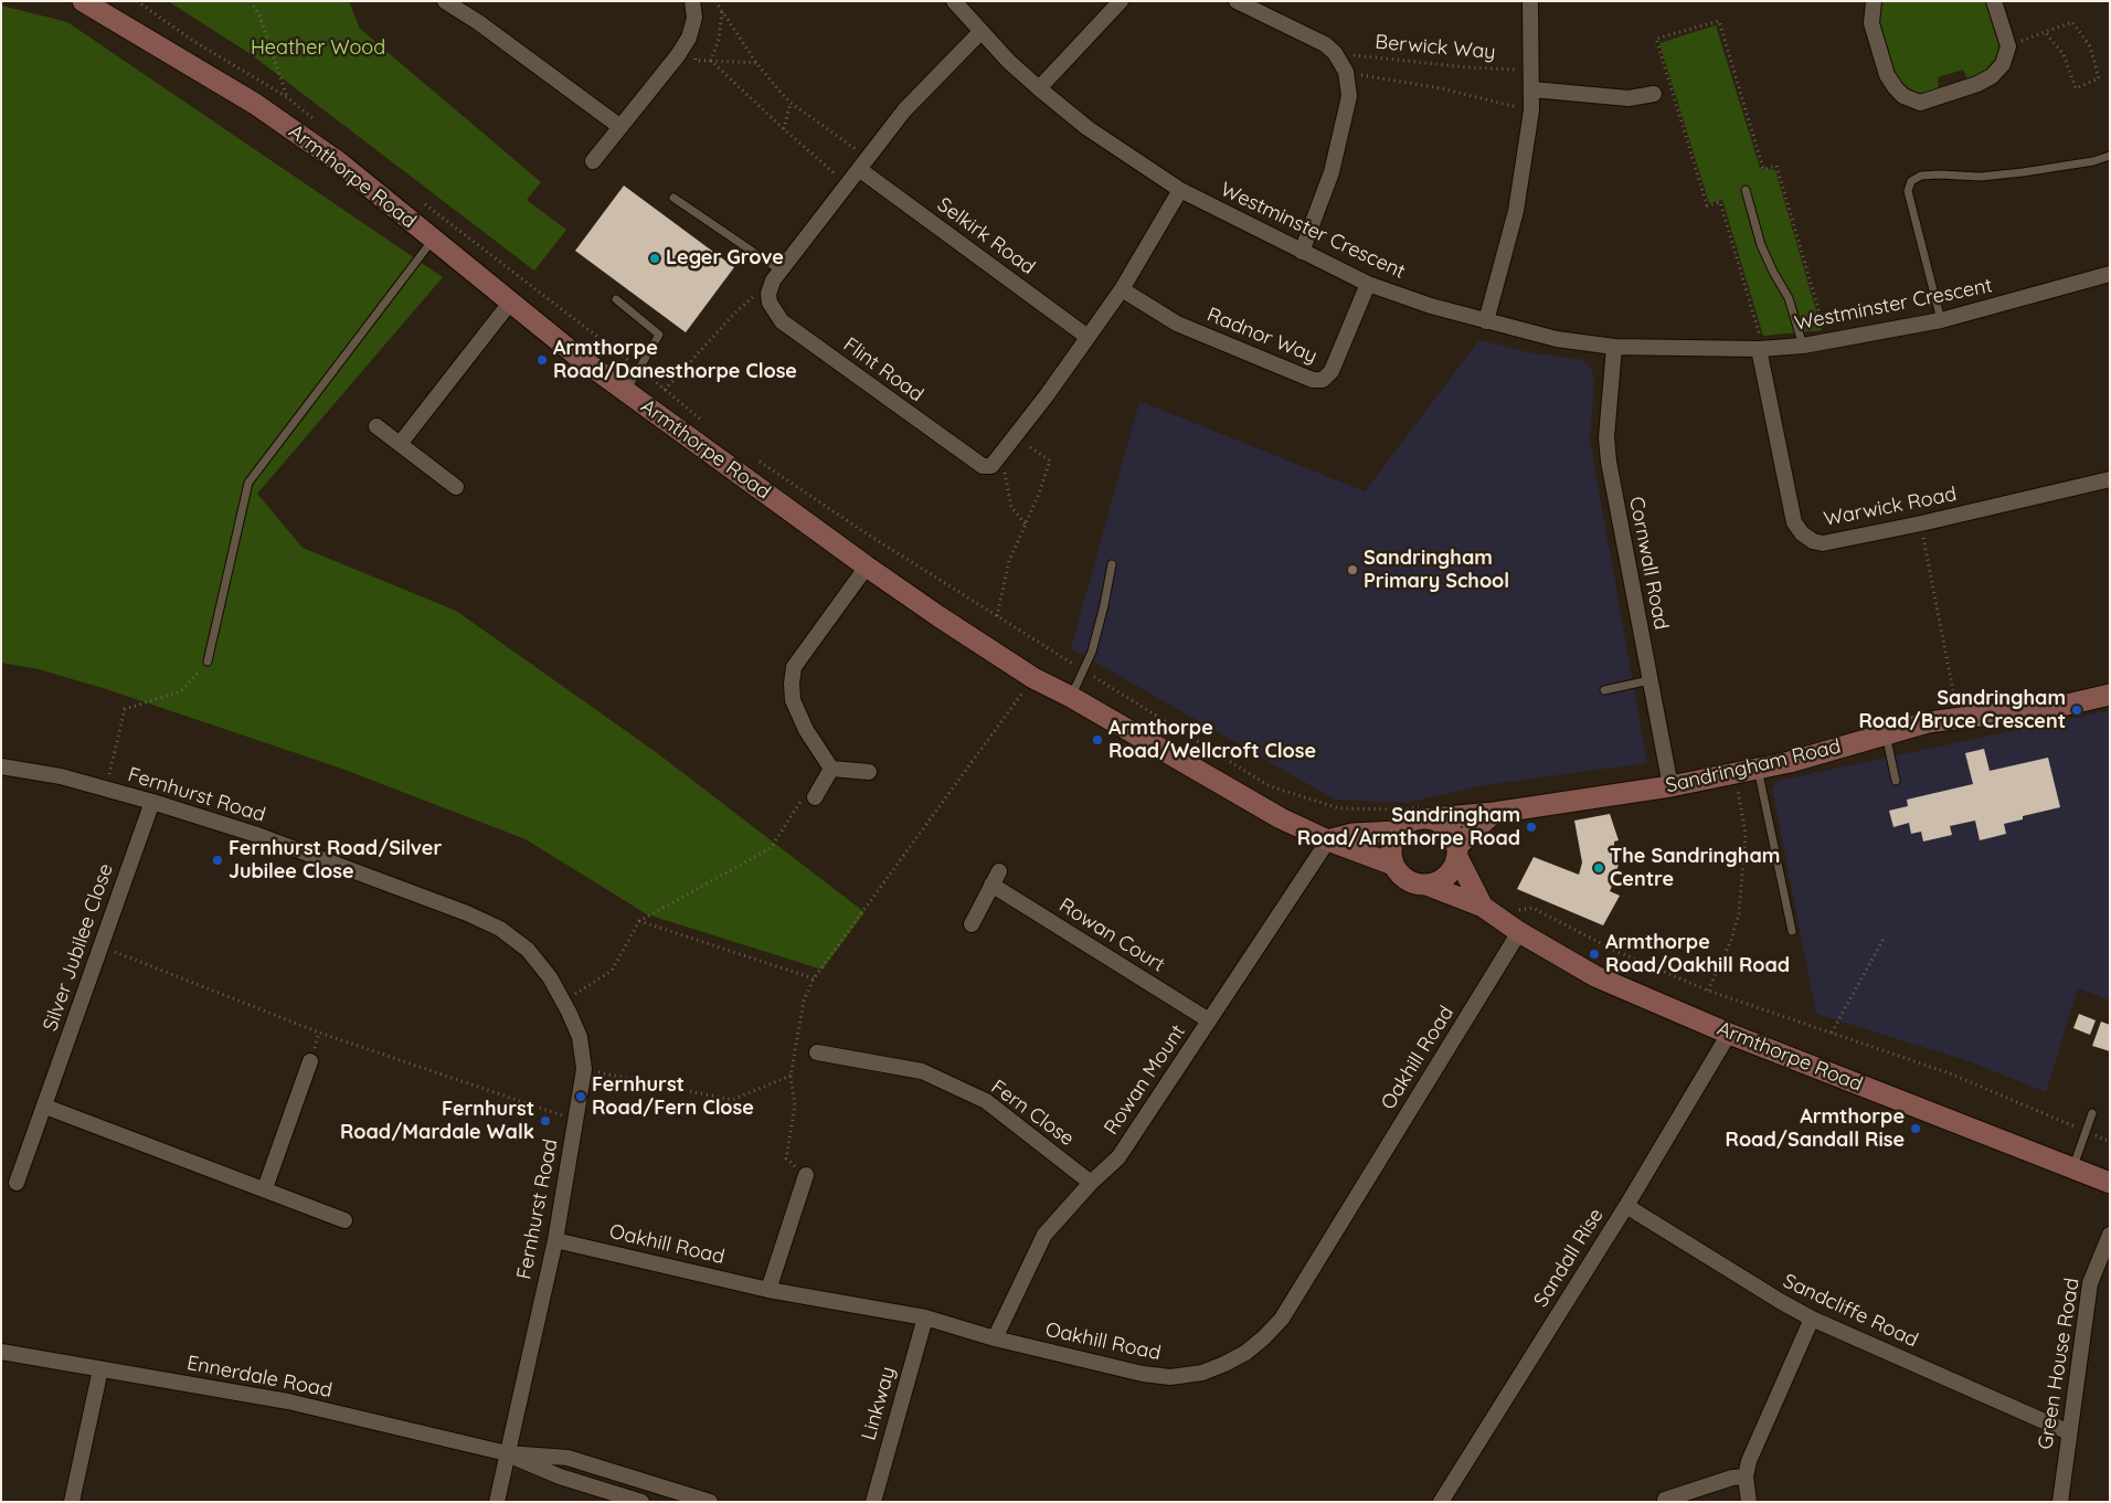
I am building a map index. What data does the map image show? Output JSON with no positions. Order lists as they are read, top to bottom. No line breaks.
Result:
{"streets":{"street":["Armthorpe Road","Westminster Crescent","Selkirk Road","Radnor Way","Flint Road","Warwick Road","Cornwall Road","Sandringham Road","Fernhurst Road","Rowan Court","Silver Jubilee Close","Oakhill Road","Rowan Mount","Fern Close","Sandall Rise","Sandcliffe Road","Green House Road","Ennerdale Road","Linkway"],"path":["Berwick Way"]},"crossings":[["Armthorpe Road","Sandringham Road"],["Armthorpe Road","Oakhill Road"],["Armthorpe Road","Rowan Mount"],["Armthorpe Road","Sandall Rise"],["Westminster Crescent","Radnor Way"],["Westminster Crescent","Flint Road"],["Westminster Crescent","Warwick Road"],["Westminster Crescent","Cornwall Road"],["Selkirk Road","Flint Road"],["Radnor Way","Flint Road"],["Cornwall Road","Sandringham Road"],["Fernhurst Road","Silver Jubilee Close"],["Fernhurst Road","Oakhill Road"],["Fernhurst Road","Ennerdale Road"],["Rowan Court","Rowan Mount"],["Oakhill Road","Rowan Mount"],["Oakhill Road","Linkway"],["Rowan Mount","Fern Close"],["Sandall Rise","Sandcliffe Road"],["Sandcliffe Road","Green House Road"]],"parks":["Heather Wood"],"places":["Leger Grove","Armthorpe Road/Danesthorpe Close","Sandringham Primary School","Sandringham Road/Bruce Crescent","Armthorpe Road/Wellcroft Close","Sandringham Road/Armthorpe Road","Fernhurst Road/Silver Jubilee Close","The Sandringham Centre","Armthorpe Road/Oakhill Road","Fernhurst Road/Fern Close","Fernhurst Road/Mardale Walk","Armthorpe Road/Sandall Rise"]}
